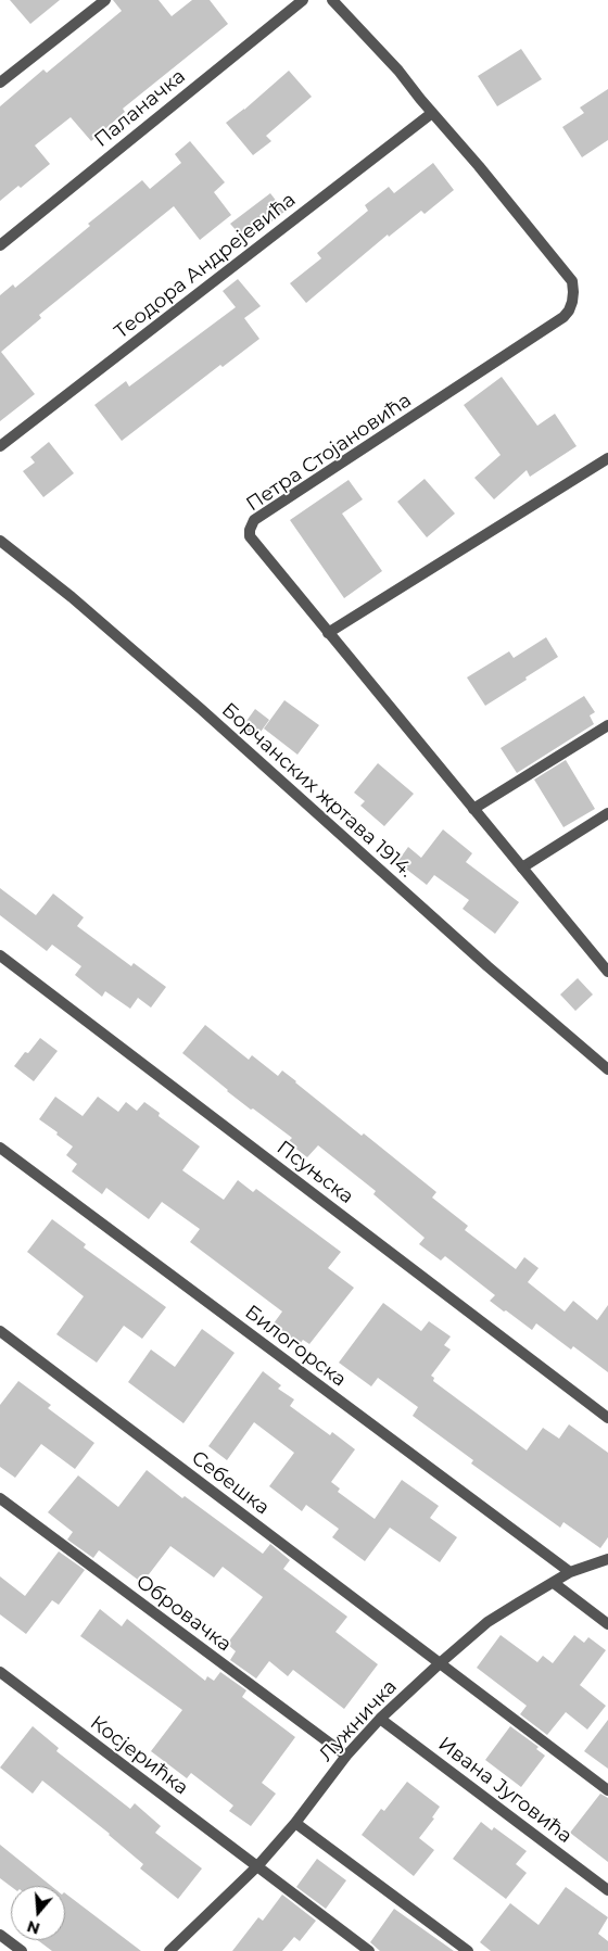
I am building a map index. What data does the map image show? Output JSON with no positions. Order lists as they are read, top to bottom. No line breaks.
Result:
{"streets":{"street":["Паланачка","Теодора Андрејевића","Петра Стојановића","Борчанских жртава 1914.","Псуњска","Билогорска","Себешка","Обровачка","Лужничка","Косјерићка","Ивана Југовића"]},"crossings":[["Теодора Андрејевића","Петра Стојановића"],["Билогорска","Лужничка"],["Себешка","Лужничка"],["Обровачка","Лужничка"],["Лужничка","Косјерићка"],["Лужничка","Ивана Југовића"]],"north":"bottom"}
